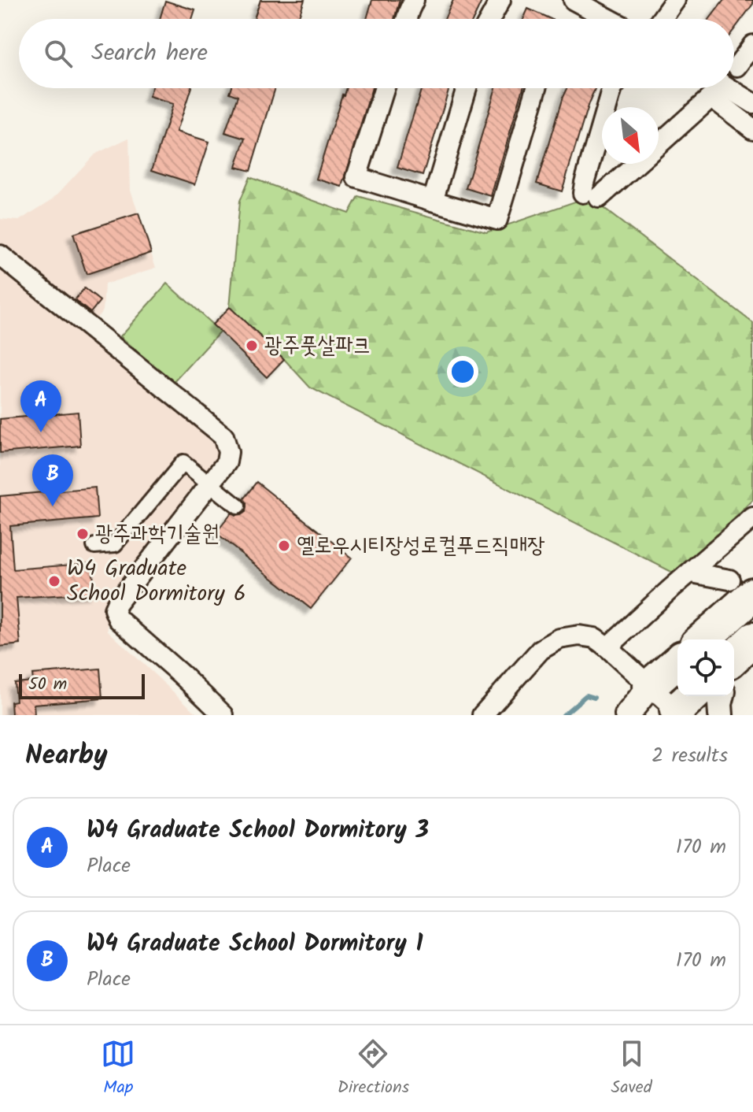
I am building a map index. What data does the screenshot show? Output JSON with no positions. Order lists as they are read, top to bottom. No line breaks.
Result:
{"places":["광주풋살파크","광주과학기술원","옐로우시티장성로컬푸드직매장","W4 Graduate School Dormitory 6"],"scale_bar":"50 m","north":"bottom right","page":{"search":"Search here","pins":["A","B"],"scale":"50 m","heading":["Nearby","2 results"],"list":[{"mark":"A","name":"W4 Graduate School Dormitory 3","note":"Place","value":"170 m"},{"mark":"B","name":"W4 Graduate School Dormitory 1","note":"Place","value":"170 m"}],"nav":["Map","Directions","Saved"]}}
